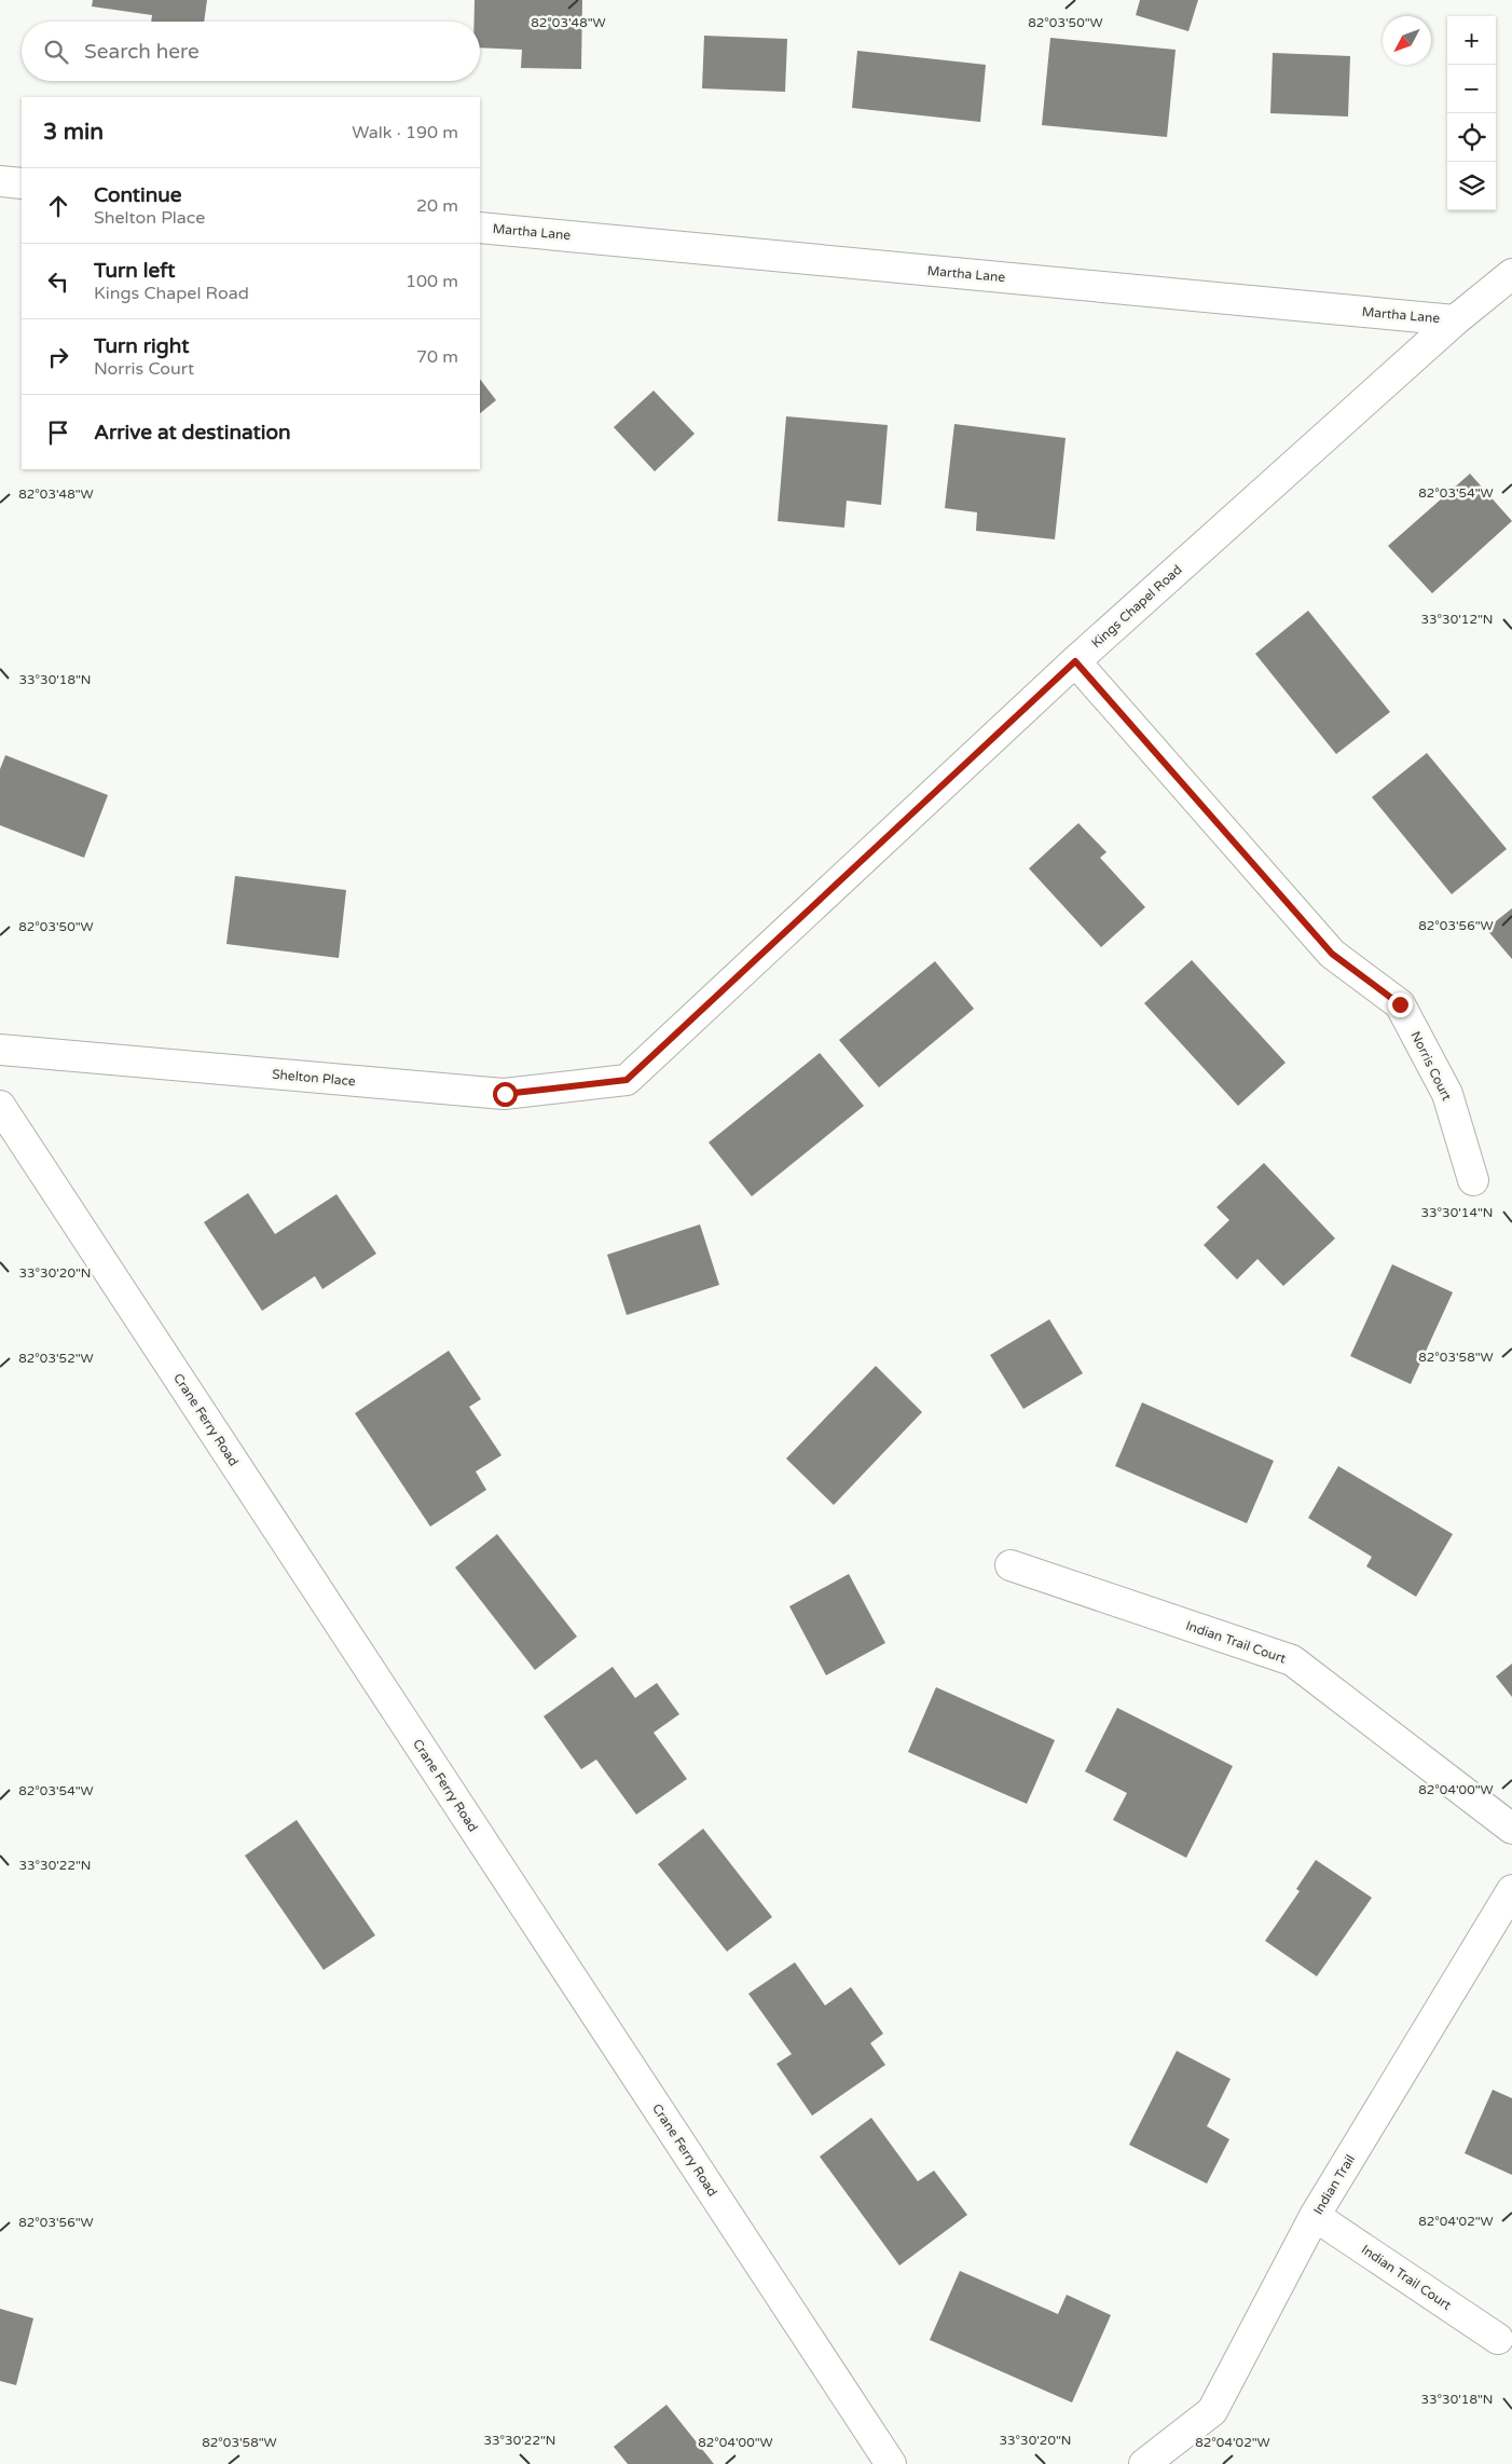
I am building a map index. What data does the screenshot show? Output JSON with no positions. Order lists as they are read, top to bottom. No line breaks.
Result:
{"streets":{"street":["Martha Lane","Kings Chapel Road","Norris Court","Shelton Place","Crane Ferry Road","Indian Trail Court","Indian Trail"]},"crossings":[["Martha Lane","Kings Chapel Road"],["Kings Chapel Road","Norris Court"],["Kings Chapel Road","Shelton Place"],["Indian Trail Court","Indian Trail"]],"north":"bottom left","page":{"map_buttons":["+","−"],"search":"Search here","heading":["3 min","Walk · 190 m"],"list":[["Continue","Shelton Place","20 m"],["Turn left","Kings Chapel Road","100 m"],["Turn right","Norris Court","70 m"],"Arrive at destination"]},"coordinates":["82°03'48\"W","82°03'50\"W","82°03'54\"W","33°30'12\"N","33°30'18\"N","82°03'56\"W","33°30'14\"N","33°30'20\"N","82°03'58\"W","82°03'52\"W","82°04'00\"W","33°30'22\"N","82°04'02\"W"]}
